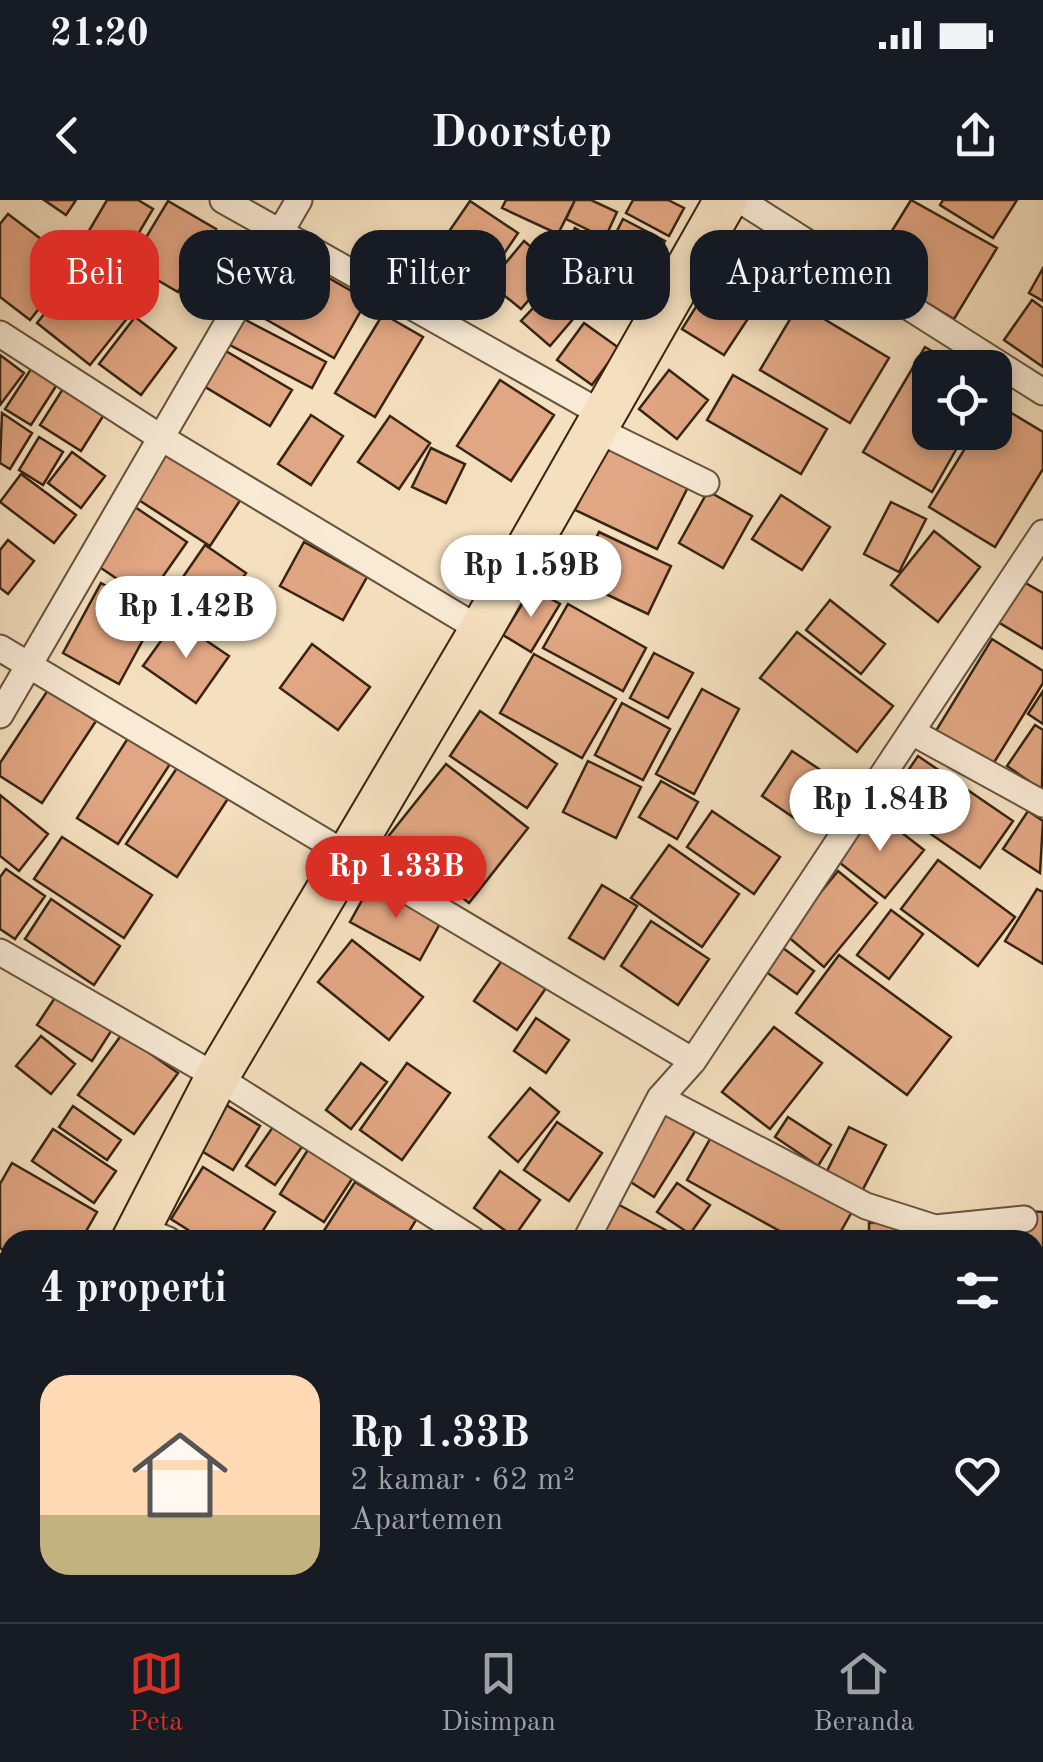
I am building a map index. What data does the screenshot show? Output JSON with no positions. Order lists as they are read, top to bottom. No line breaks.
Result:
{"page":{"status":"21:20","header":"Doorstep","chip":["Beli","Sewa","Filter","Baru","Apartemen"],"price":["Rp 1.59B","Rp 1.42B","Rp 1.84B","Rp 1.33B"],"heading":"4 properti","list":[{"name":"Rp 1.33B","note":"2 kamar · 62 m² · Apartemen"}],"tabs":["Peta","Disimpan","Beranda"]}}
